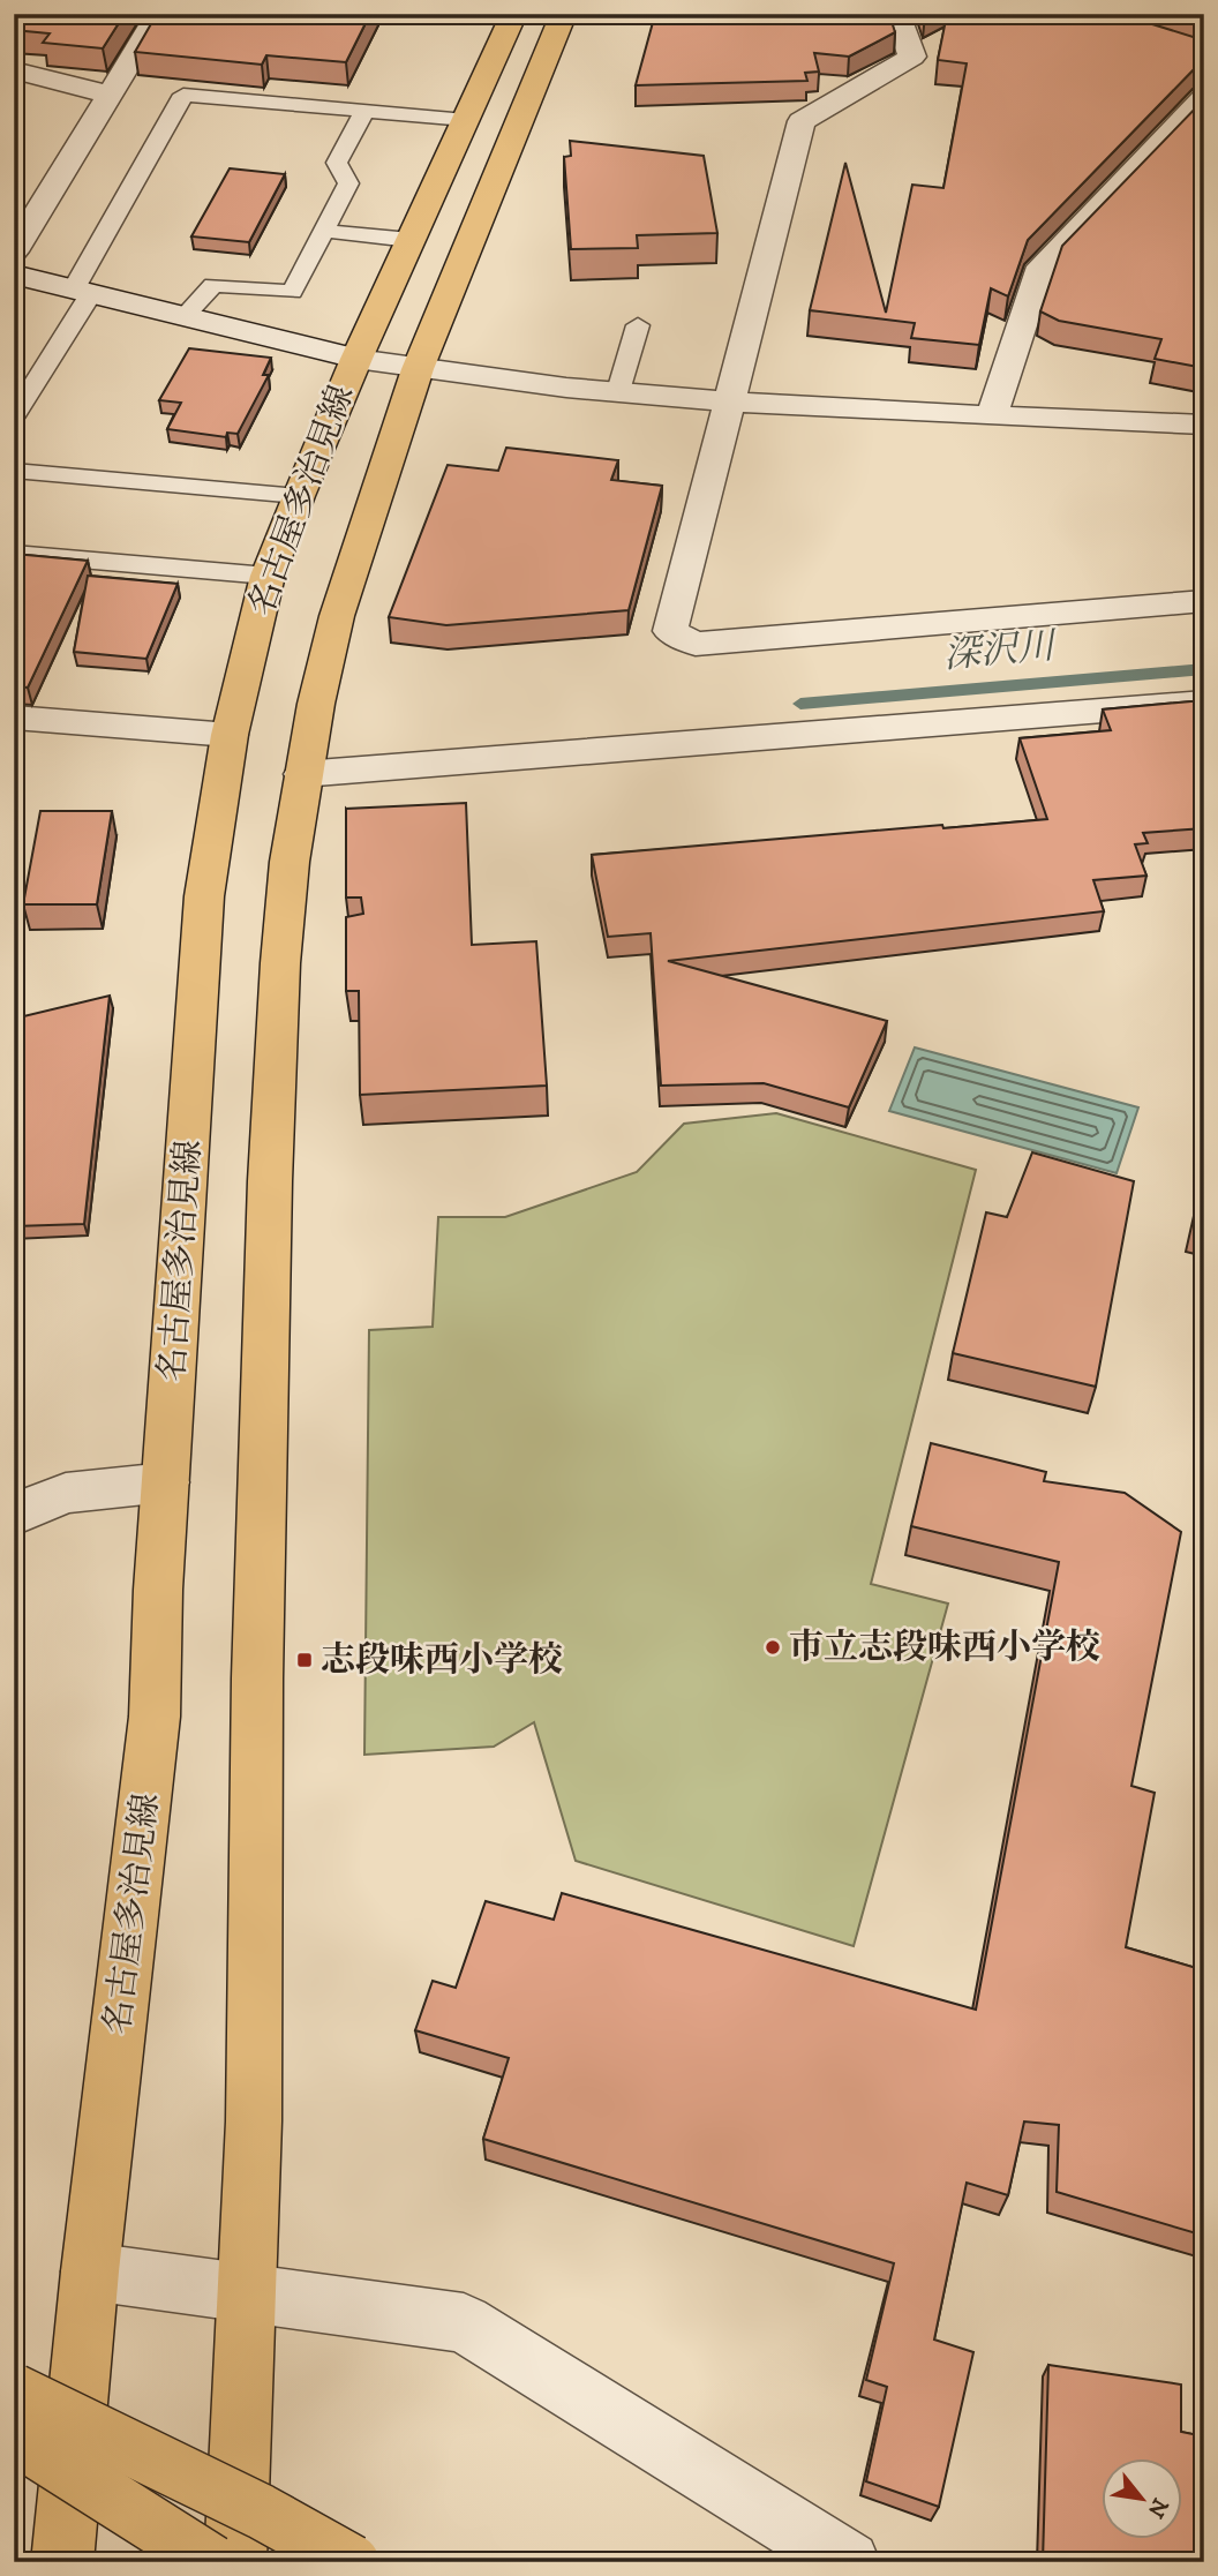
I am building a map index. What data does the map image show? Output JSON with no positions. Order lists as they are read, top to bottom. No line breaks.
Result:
{"streets":{"main road":["名古屋多治見線"]},"water":["深沢川"],"places":{"other":["市立志段味西小学校"],"transit":["志段味西小学校"]},"north":"bottom right"}
